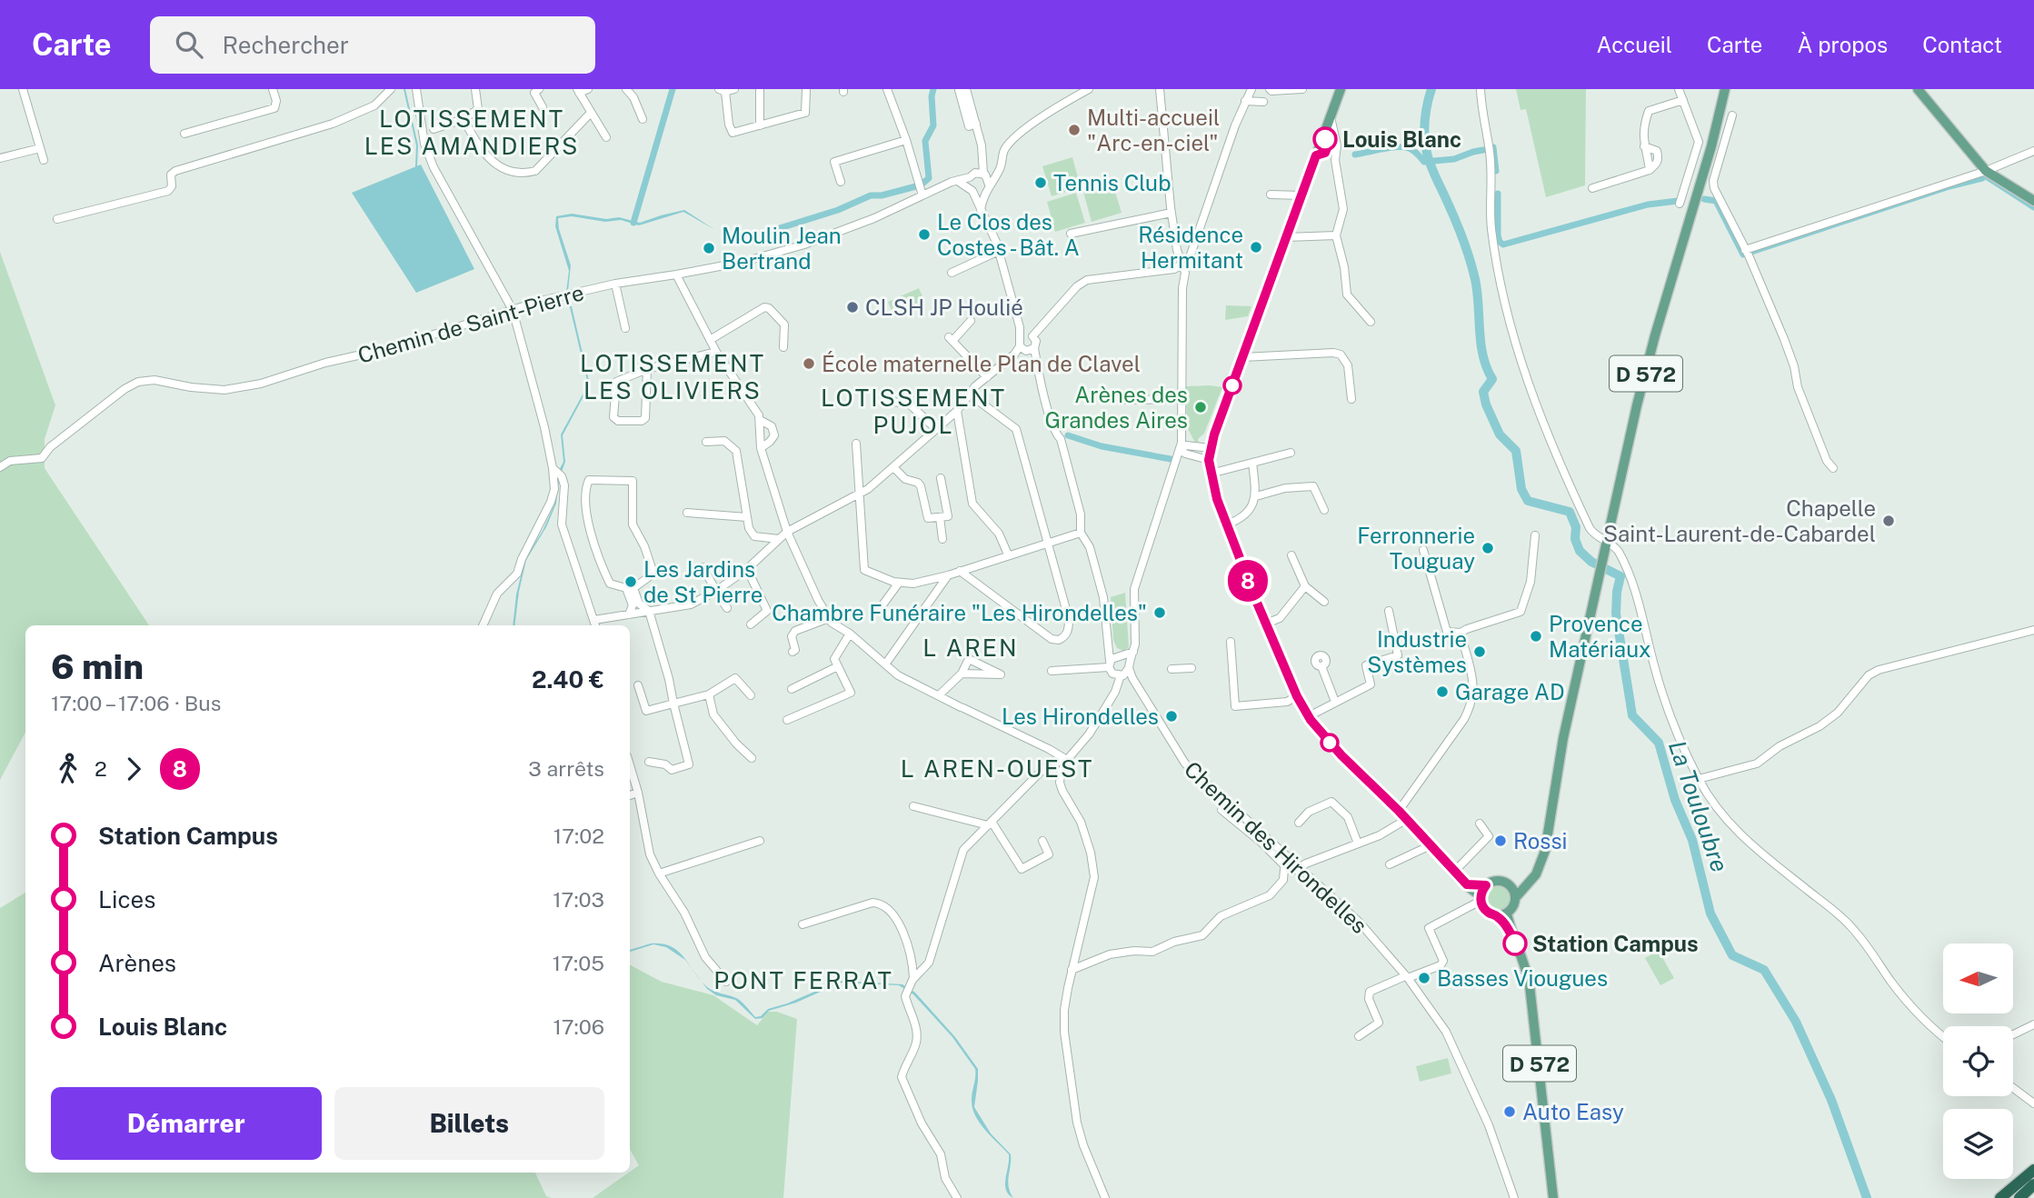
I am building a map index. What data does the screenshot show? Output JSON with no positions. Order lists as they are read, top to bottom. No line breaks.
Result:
{"streets":{"main road":["D 572"],"street":["Chemin de Saint-Pierre","Chemin des Hirondelles"]},"districts":["LOTISSEMENT LES AMANDIERS","LOTISSEMENT LES OLIVIERS","LOTISSEMENT PUJOL","L AREN","L AREN-OUEST","PONT FERRAT"],"water":["La Touloubre"],"places":["Multi-accueil \"Arc-en-ciel\"","Louis Blanc","Tennis Club","Le Clos des Costes - Bât. A","Résidence Hermitant","Moulin Jean Bertrand","CLSH JP Houlié","École maternelle Plan de Clavel","Arènes des Grandes Aires","Chapelle Saint-Laurent-de-Cabardel","Ferronnerie Touguay","Les Jardins de St Pierre","Chambre Funéraire \"Les Hirondelles\"","Provence Matériaux","Industrie Systèmes","Garage AD","Les Hirondelles","Rossi","Station Campus","Basses Viougues","Auto Easy"],"lines":["bus line 8"],"north":"left","page":{"header":"Carte","search":"Rechercher","nav":["Accueil","Carte","À propos","Contact"],"on_map":"8","heading":["6 min","17:00 – 17:06 · Bus","2.40 €"],"legs":["2","8","3 arrêts"],"list":[{"name":"Station Campus","value":"17:02"},{"name":"Lices","value":"17:03"},{"name":"Arènes","value":"17:05"},{"name":"Louis Blanc","value":"17:06"}],"buttons":["Démarrer","Billets"]}}
